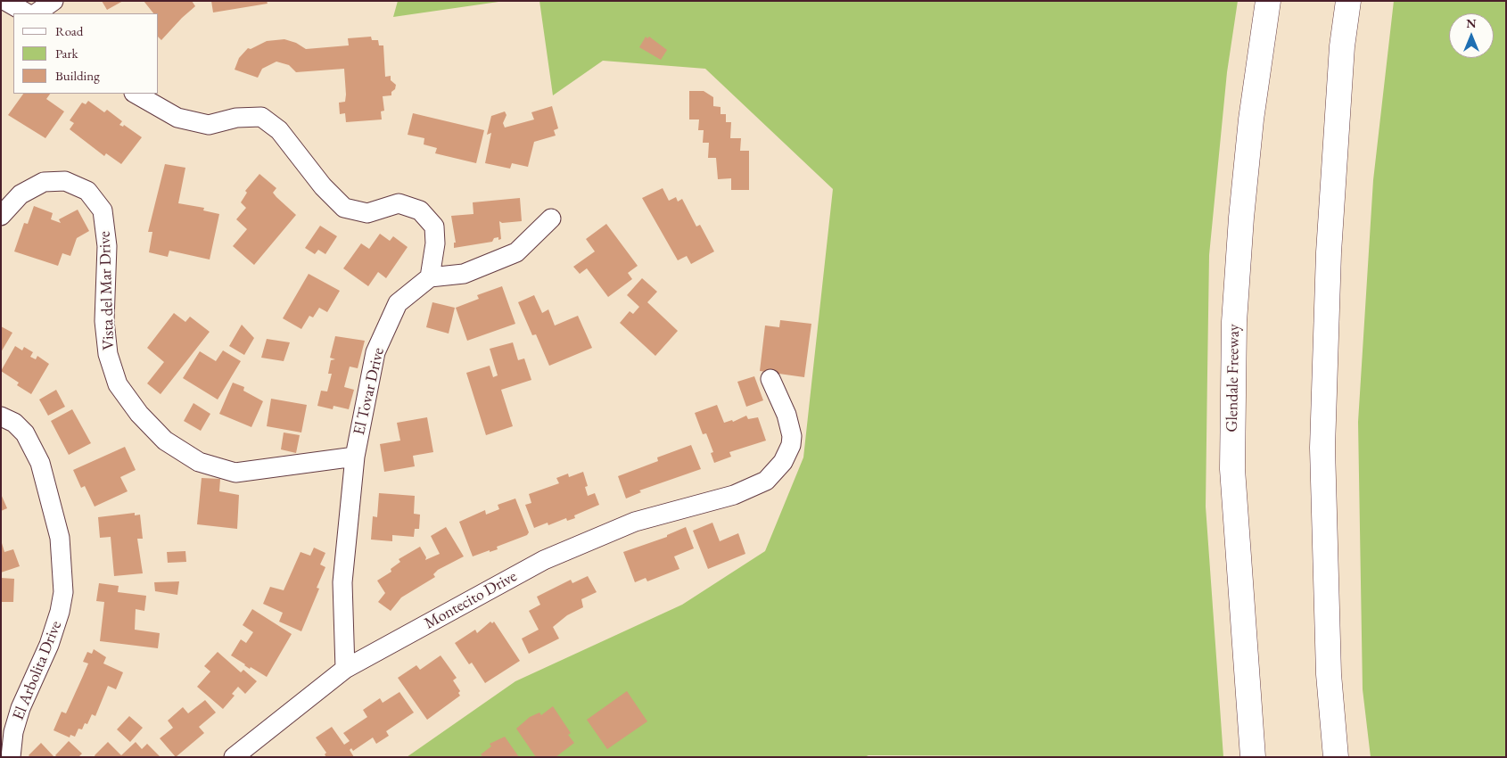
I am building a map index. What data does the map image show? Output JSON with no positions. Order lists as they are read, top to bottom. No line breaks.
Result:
{"streets":{"highway":["Glendale Freeway"],"street":["Vista del Mar Drive","El Tovar Drive","Montecito Drive","El Arbolita Drive"]},"crossings":[["Vista del Mar Drive","El Tovar Drive"],["El Tovar Drive","Montecito Drive"]],"legend":["Road","Park","Building"],"north":"top"}
